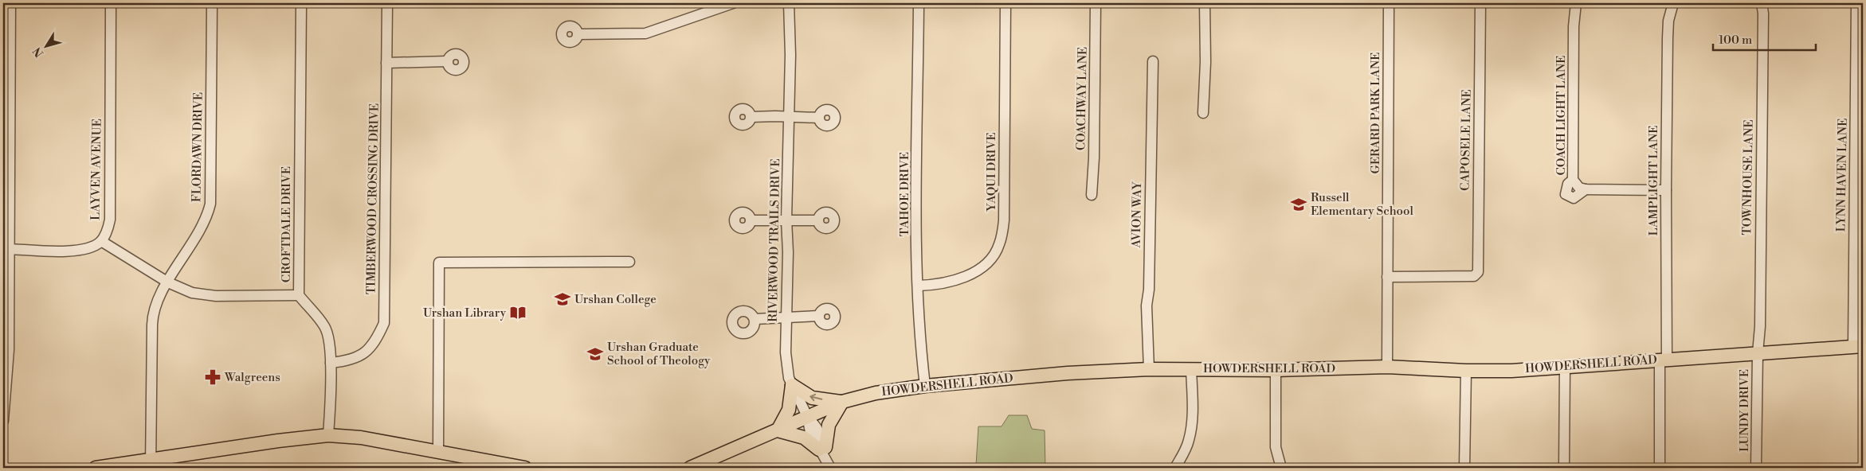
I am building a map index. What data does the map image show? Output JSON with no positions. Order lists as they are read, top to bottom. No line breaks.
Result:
{"streets":{"main road":["HOWDERSHELL ROAD"],"street":["COACHWAY LANE","GERARD PARK LANE","COACH LIGHT LANE","CAPOSELE LANE","FLORDAWN DRIVE","LAYVEN AVENUE","YAQUI DRIVE","LYNN HAVEN LANE","TOWNHOUSE LANE","LAMPLIGHT LANE","TAHOE DRIVE","TIMBERWOOD CROSSING DRIVE","AVION WAY","CROFTDALE DRIVE","RIVERWOOD TRAILS DRIVE","LUNDY DRIVE"]},"crossings":[["GERARD PARK LANE","CAPOSELE LANE"],["GERARD PARK LANE","HOWDERSHELL ROAD"],["YAQUI DRIVE","TAHOE DRIVE"],["LYNN HAVEN LANE","HOWDERSHELL ROAD"],["TOWNHOUSE LANE","HOWDERSHELL ROAD"],["TOWNHOUSE LANE","LUNDY DRIVE"],["LAMPLIGHT LANE","HOWDERSHELL ROAD"],["TAHOE DRIVE","HOWDERSHELL ROAD"],["TIMBERWOOD CROSSING DRIVE","CROFTDALE DRIVE"],["AVION WAY","HOWDERSHELL ROAD"],["RIVERWOOD TRAILS DRIVE","HOWDERSHELL ROAD"],["HOWDERSHELL ROAD","LUNDY DRIVE"]],"places":{"school or university":["Russell Elementary School","Urshan College","Urshan Graduate School of Theology"],"library":["Urshan Library"],"pharmacy":["Walgreens"]},"scale_bar":"100 m","north":"bottom left"}
